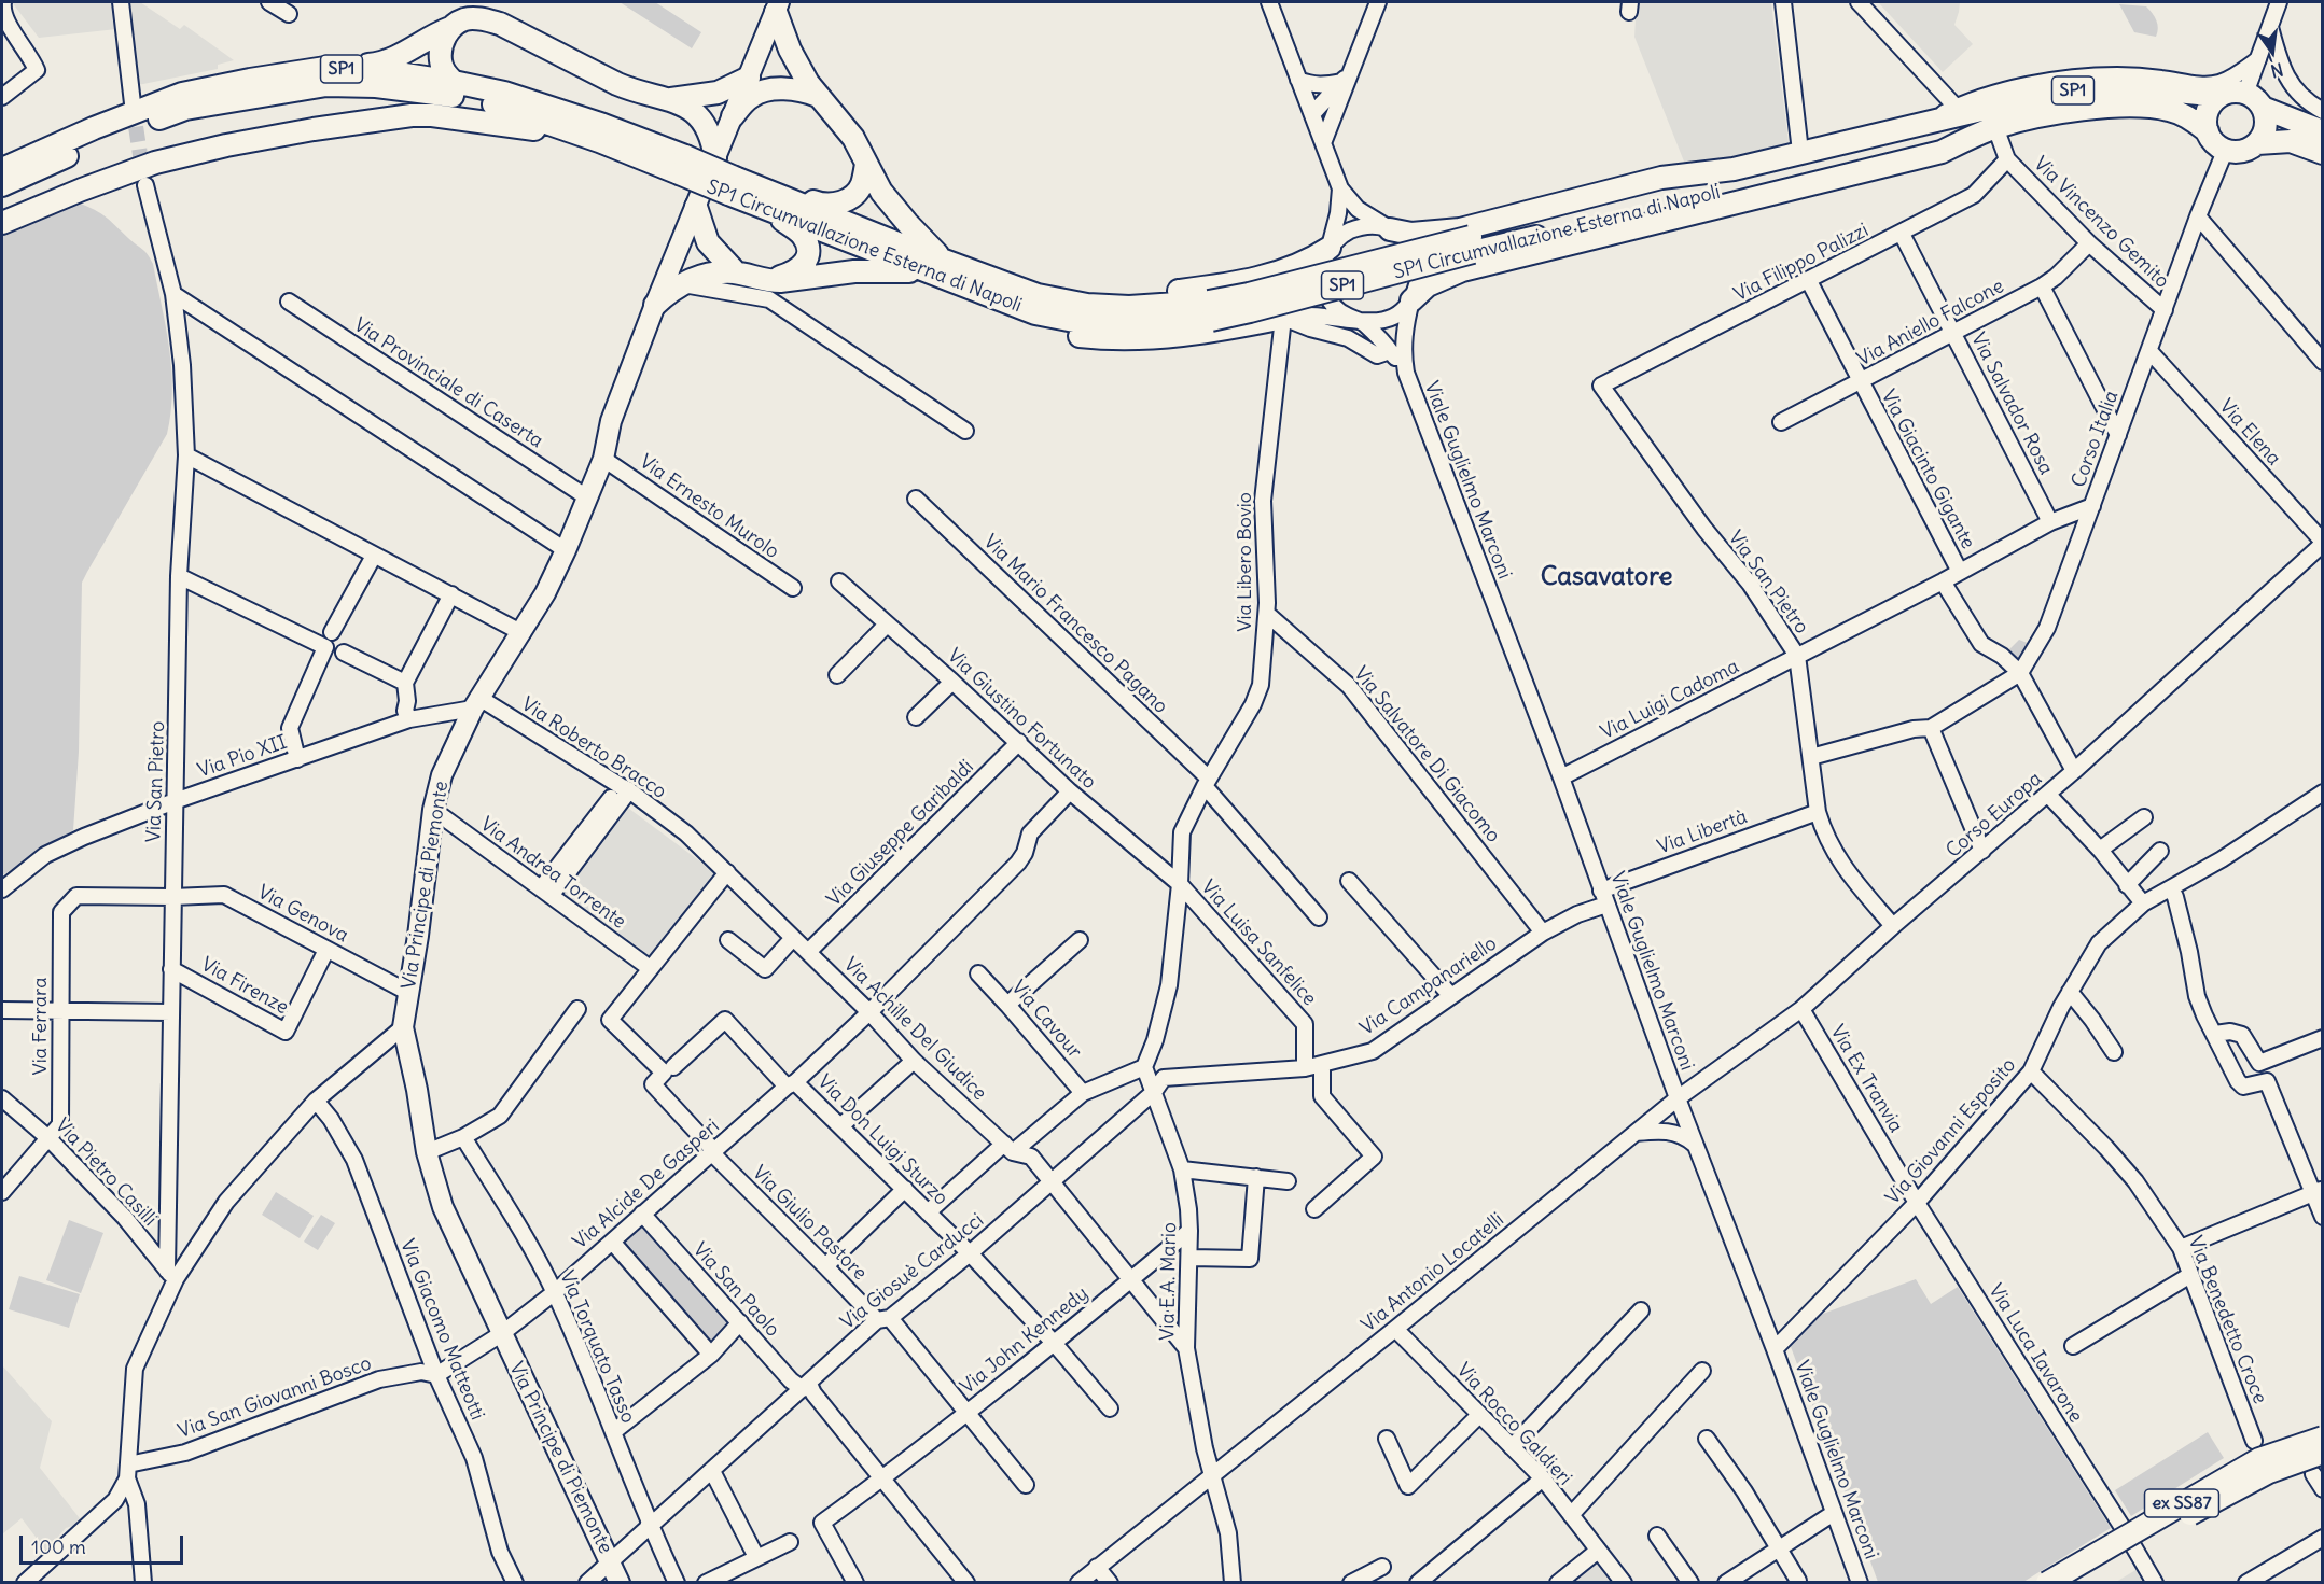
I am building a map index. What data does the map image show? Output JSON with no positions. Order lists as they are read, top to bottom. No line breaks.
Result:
{"streets":{"highway":["SP1","SP1 Circumvallazione Esterna di Napoli","ex SS87"],"main road":["Via Principe di Piemonte"],"street":["Via Vincenzo Gemito","Via Filippo Palizzi","Via Aniello Falcone","Via Provinciale di Caserta","Via Salvador Rosa","Via Elena","Corso Italia","Via Giacinto Gigante","Viale Guglielmo Marconi","Via Ernesto Murolo","Via Libero Bovio","Via San Pietro","Via Mario Francesco Pagano","Via Luigi Cadoma","Via Giustino Fortunato","Via Roberto Bracco","Via Salvatore Di Giacomo","Via Pio XII","Corso Europa","Via Libertà","Via Giuseppe Garibaldi","Via Andrea Torrente","Via Genova","Via Luisa Sanfelice","Via Firenze","Via Campanariello","Via Cavour","Via Ferrara","Via Achille Del Giudice","Via Ex Tranvia","Via Giovanni Esposito","Via Don Luigi Sturzo","Via Pietro Casilli","Via Alcide De Gasperi","Via Giulio Pastore","Via Giosuè Carducci","Via Antonio Locatelli","Via E.A. Mario","Via San Paolo","Via Benedetto Croce","Via Giacomo Matteotti","Via John Kennedy","Via Torquato Tasso","Via Luca Iavarone","Via San Giovanni Bosco","Via Rocco Galdieri"]},"crossings":[["SP1","Via Vincenzo Gemito"],["SP1","SP1 Circumvallazione Esterna di Napoli"],["SP1","Corso Italia"],["Via Vincenzo Gemito","Via Filippo Palizzi"],["Via Vincenzo Gemito","Via Aniello Falcone"],["Via Vincenzo Gemito","Corso Italia"],["Via Filippo Palizzi","Via Salvador Rosa"],["Via Filippo Palizzi","Via Giacinto Gigante"],["Via Filippo Palizzi","Via San Pietro"],["Via Aniello Falcone","Via Salvador Rosa"],["Via Aniello Falcone","Via Giacinto Gigante"],["Via Provinciale di Caserta","Via Principe di Piemonte"],["Via Salvador Rosa","Corso Italia"],["Via Elena","Corso Italia"],["Via Elena","Corso Europa"],["Corso Italia","Via Giacinto Gigante"],["Corso Italia","Via San Pietro"],["Corso Italia","Via Luigi Cadoma"],["Viale Guglielmo Marconi","Via Luigi Cadoma"],["Viale Guglielmo Marconi","Corso Europa"],["Viale Guglielmo Marconi","Via Libertà"],["Viale Guglielmo Marconi","Via Campanariello"],["Viale Guglielmo Marconi","Via Giovanni Esposito"],["Viale Guglielmo Marconi","Via Antonio Locatelli"],["Via Ernesto Murolo","Via Principe di Piemonte"],["Via Libero Bovio","Via Mario Francesco Pagano"],["Via Libero Bovio","Via Giustino Fortunato"],["Via Libero Bovio","Via Salvatore Di Giacomo"],["Via Libero Bovio","Via Luisa Sanfelice"],["Via San Pietro","Via Luigi Cadoma"],["Via San Pietro","Via Pio XII"],["Via San Pietro","Corso Europa"],["Via San Pietro","Via Libertà"],["Via San Pietro","Via Genova"],["Via San Pietro","Via Firenze"],["Via San Pietro","Via Pietro Casilli"],["Via Giustino Fortunato","Via Giuseppe Garibaldi"],["Via Giustino Fortunato","Via Luisa Sanfelice"],["Via Giustino Fortunato","Via Alcide De Gasperi"],["Via Roberto Bracco","Via Pio XII"],["Via Roberto Bracco","Via Principe di Piemonte"],["Via Roberto Bracco","Via Achille Del Giudice"],["Via Salvatore Di Giacomo","Via Campanariello"],["Via Pio XII","Via Principe di Piemonte"],["Corso Europa","Via Ex Tranvia"],["Corso Europa","Via Antonio Locatelli"],["Via Libertà","Via Campanariello"],["Via Giuseppe Garibaldi","Via Achille Del Giudice"],["Via Andrea Torrente","Via Principe di Piemonte"],["Via Andrea Torrente","Via Giulio Pastore"],["Via Principe di Piemonte","Via Genova"],["Via Principe di Piemonte","Via Alcide De Gasperi"],["Via Principe di Piemonte","Via Giosuè Carducci"],["Via Genova","Via Firenze"],["Via Genova","Via Ferrara"],["Via Luisa Sanfelice","Via Campanariello"],["Via Campanariello","Via Giosuè Carducci"],["Via Campanariello","Via E.A. Mario"],["Via Ferrara","Via Pietro Casilli"],["Via Achille Del Giudice","Via Alcide De Gasperi"],["Via Achille Del Giudice","Via Giosuè Carducci"],["Via Achille Del Giudice","Via E.A. Mario"],["Via Achille Del Giudice","Via John Kennedy"],["Via Ex Tranvia","Via Giovanni Esposito"],["Via Ex Tranvia","Via Luca Iavarone"],["Via Giovanni Esposito","Via Benedetto Croce"],["Via Giovanni Esposito","Via Luca Iavarone"],["Via Don Luigi Sturzo","Via Alcide De Gasperi"],["Via Don Luigi Sturzo","Via Giosuè Carducci"],["Via Alcide De Gasperi","Via Giulio Pastore"],["Via Alcide De Gasperi","Via San Paolo"],["Via Alcide De Gasperi","Via Torquato Tasso"],["Via Giulio Pastore","Via Giosuè Carducci"],["Via Giulio Pastore","Via John Kennedy"],["Via Giosuè Carducci","Via E.A. Mario"],["Via Giosuè Carducci","Via San Paolo"],["Via Giosuè Carducci","Via Torquato Tasso"],["Via Antonio Locatelli","Via E.A. Mario"],["Via Antonio Locatelli","Via Rocco Galdieri"],["Via E.A. Mario","Via John Kennedy"],["Via San Paolo","Via John Kennedy"],["Via Giacomo Matteotti","Via San Giovanni Bosco"]],"districts":["Casavatore"],"scale_bar":"100 m","north":"bottom"}
